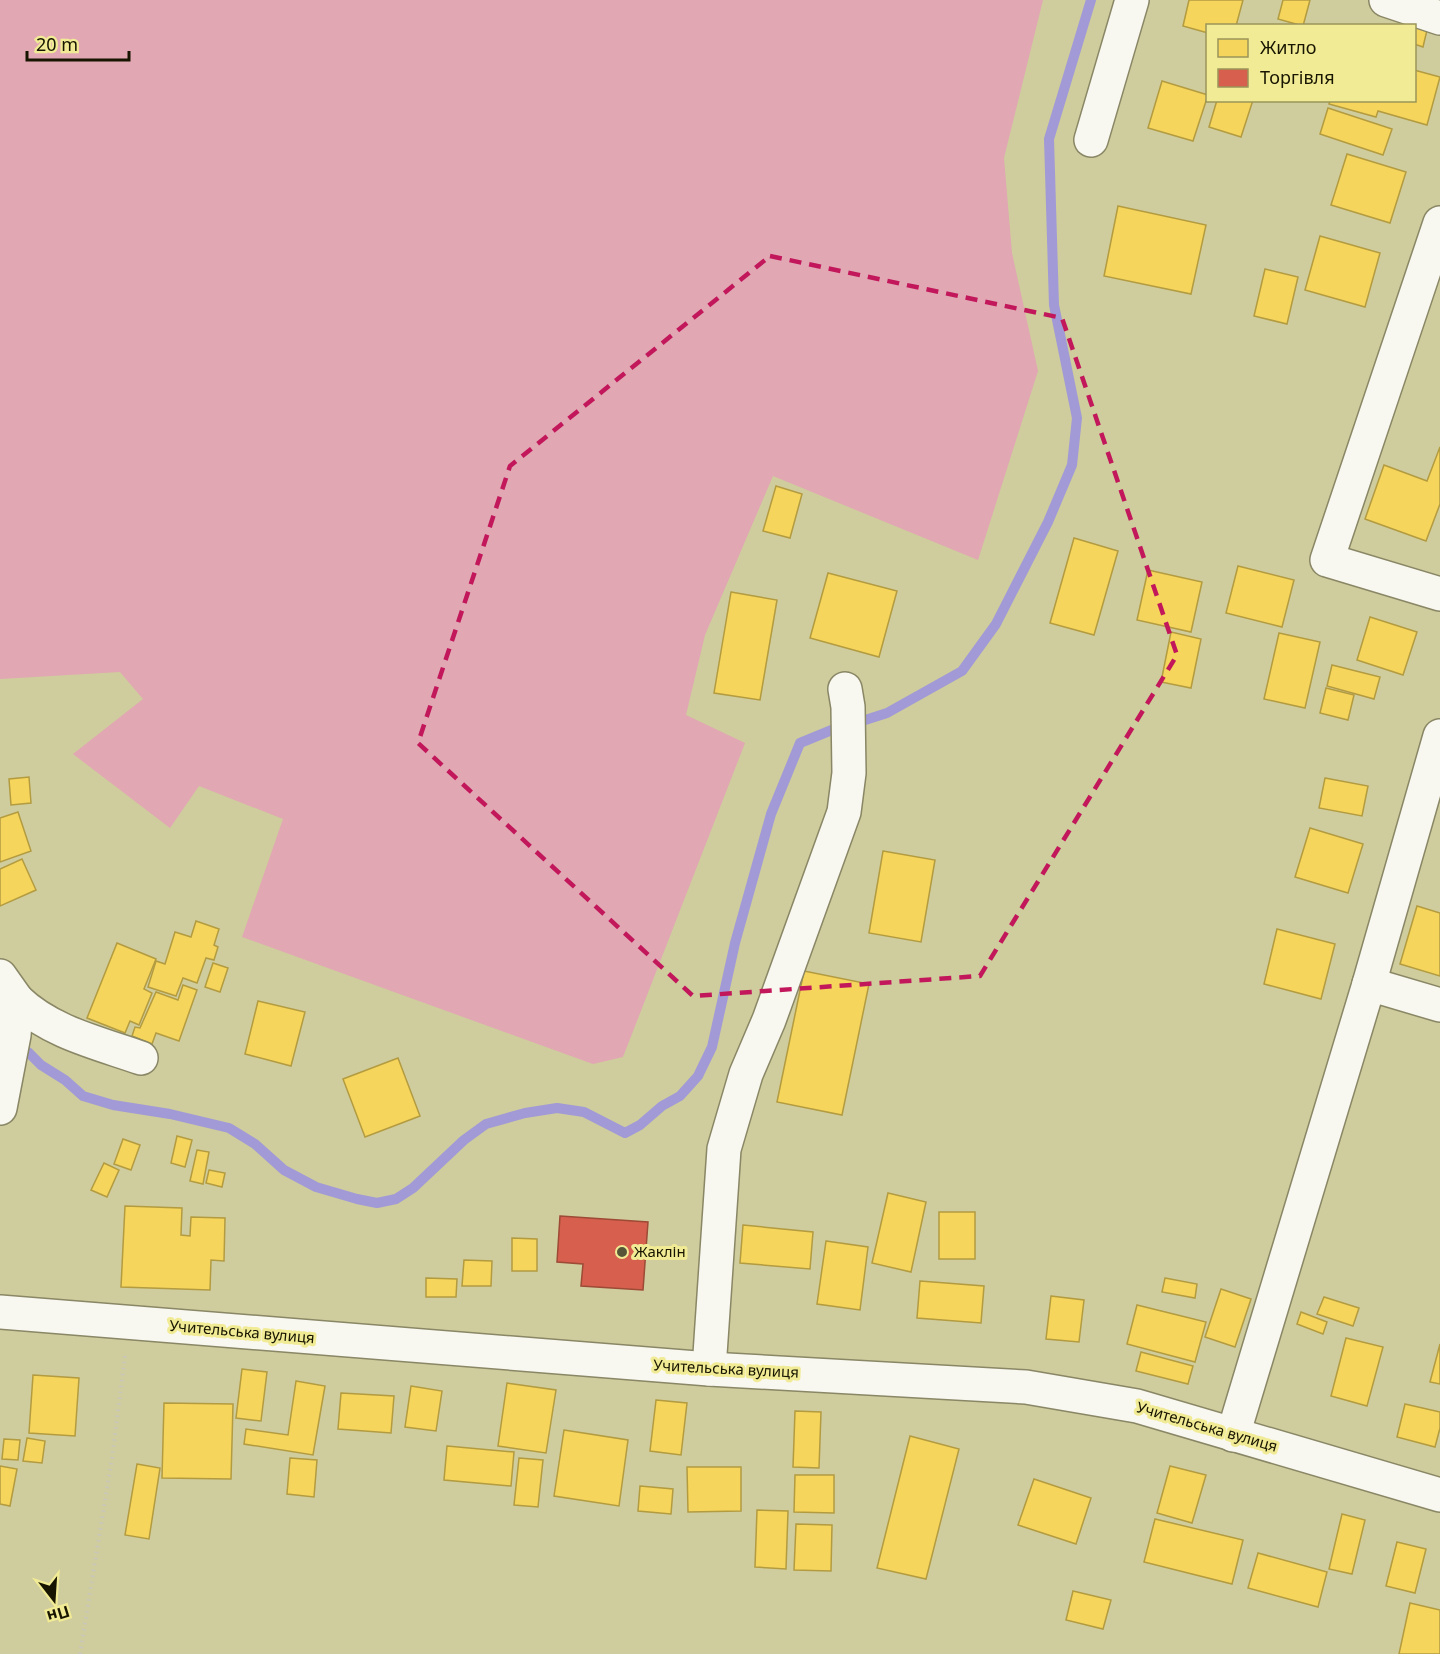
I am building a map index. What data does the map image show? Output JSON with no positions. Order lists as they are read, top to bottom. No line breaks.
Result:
{"streets":{"street":["Учительська вулиця"]},"places":["Жаклін"],"legend":["Житло","Торгівля"],"scale_bar":"20 m","north":"bottom"}
